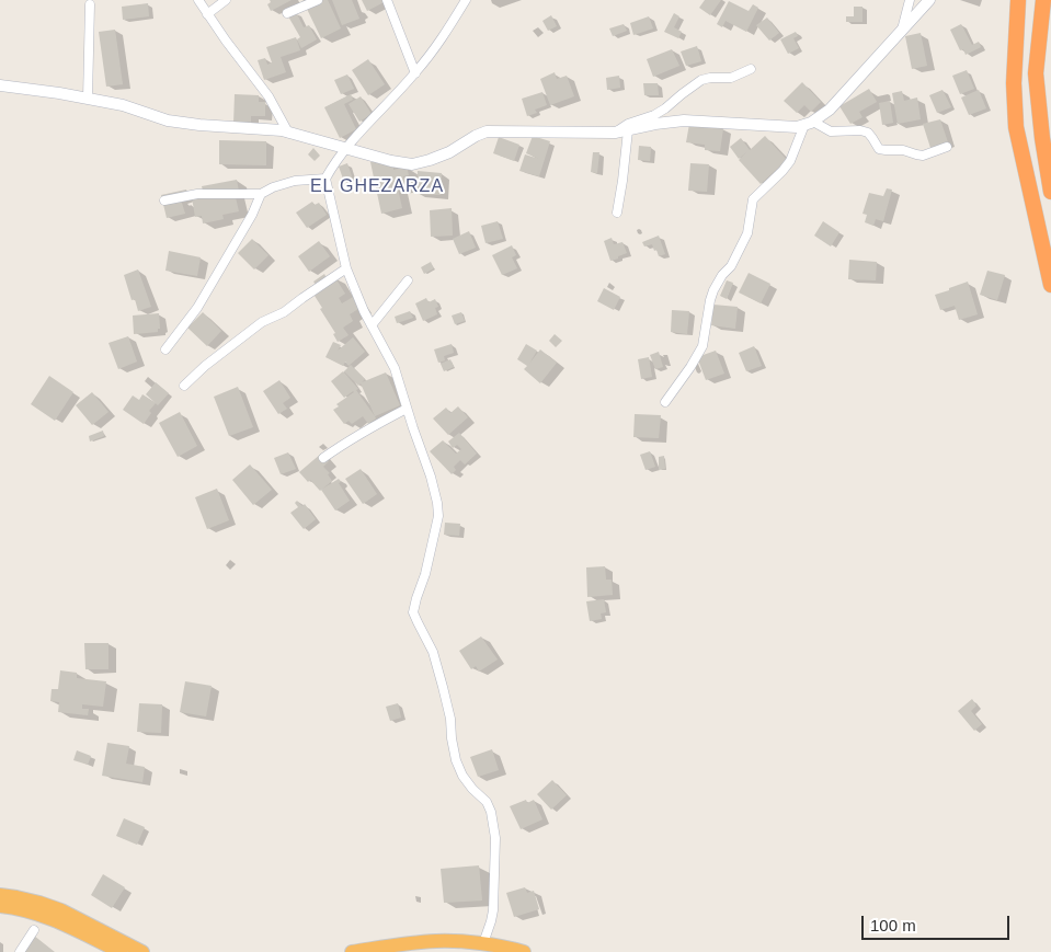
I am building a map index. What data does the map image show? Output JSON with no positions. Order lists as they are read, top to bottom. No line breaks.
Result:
{"districts":["EL GHEZARZA"],"scale_bar":"100 m"}
